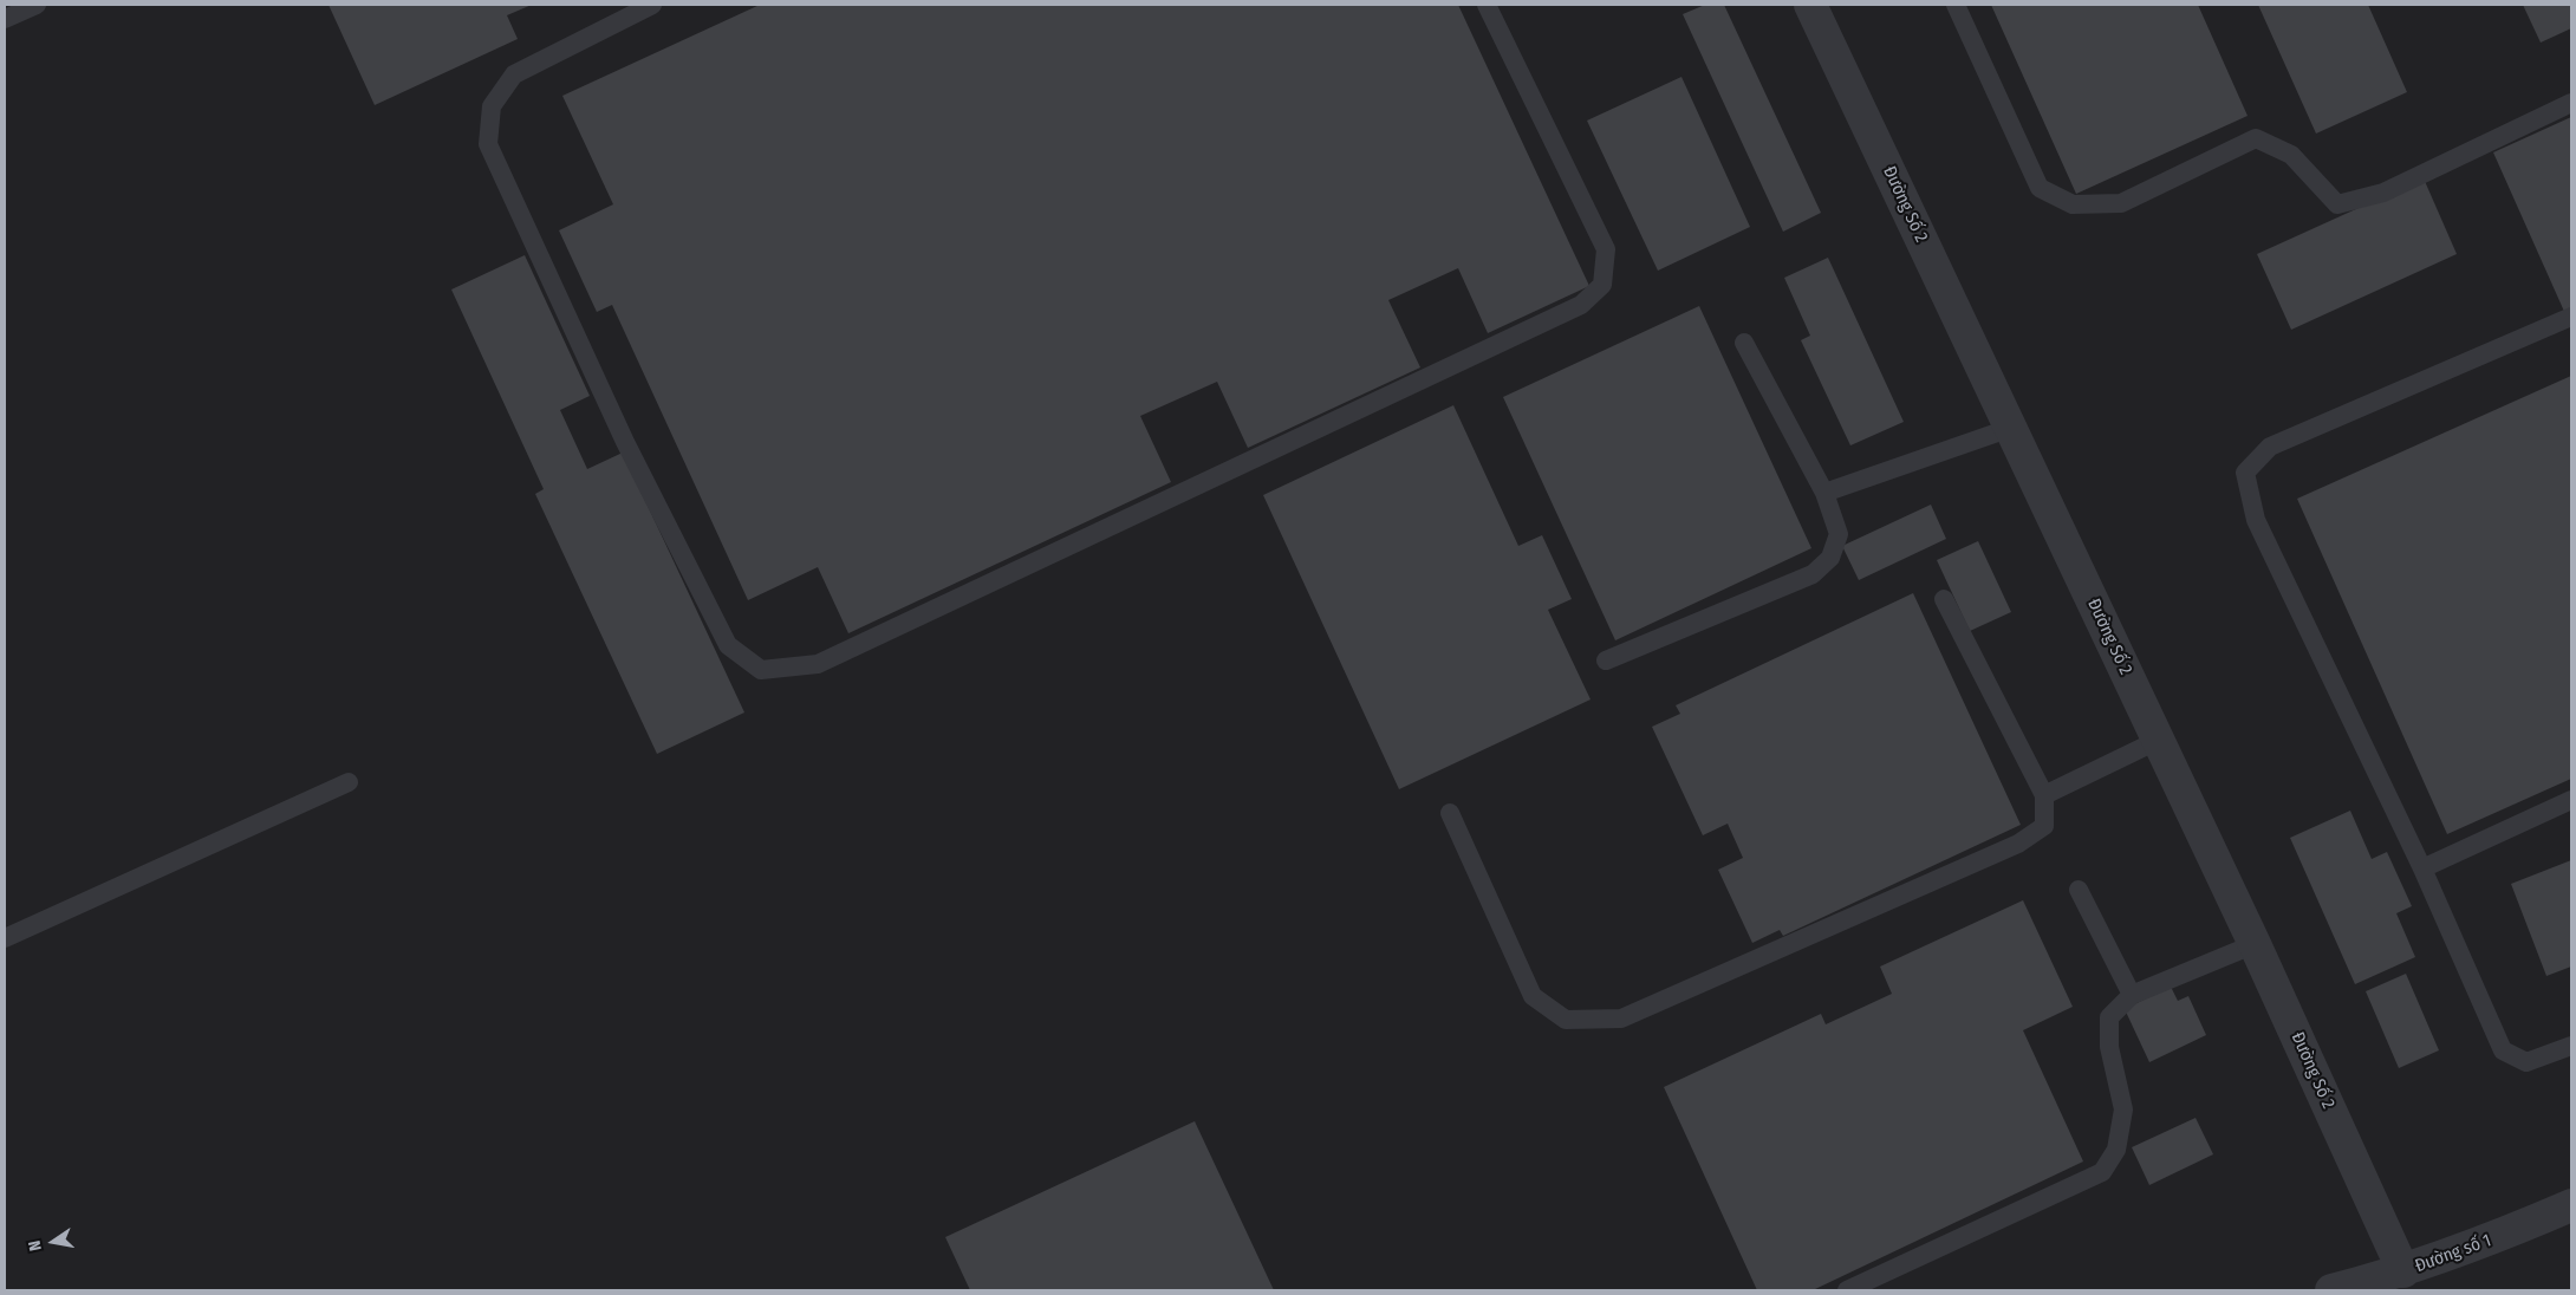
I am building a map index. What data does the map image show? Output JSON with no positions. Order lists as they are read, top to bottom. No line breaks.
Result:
{"streets":{"street":["Đường Số 2","Đường số 1"]},"crossings":[["Đường Số 2","Đường số 1"]],"north":"left"}
